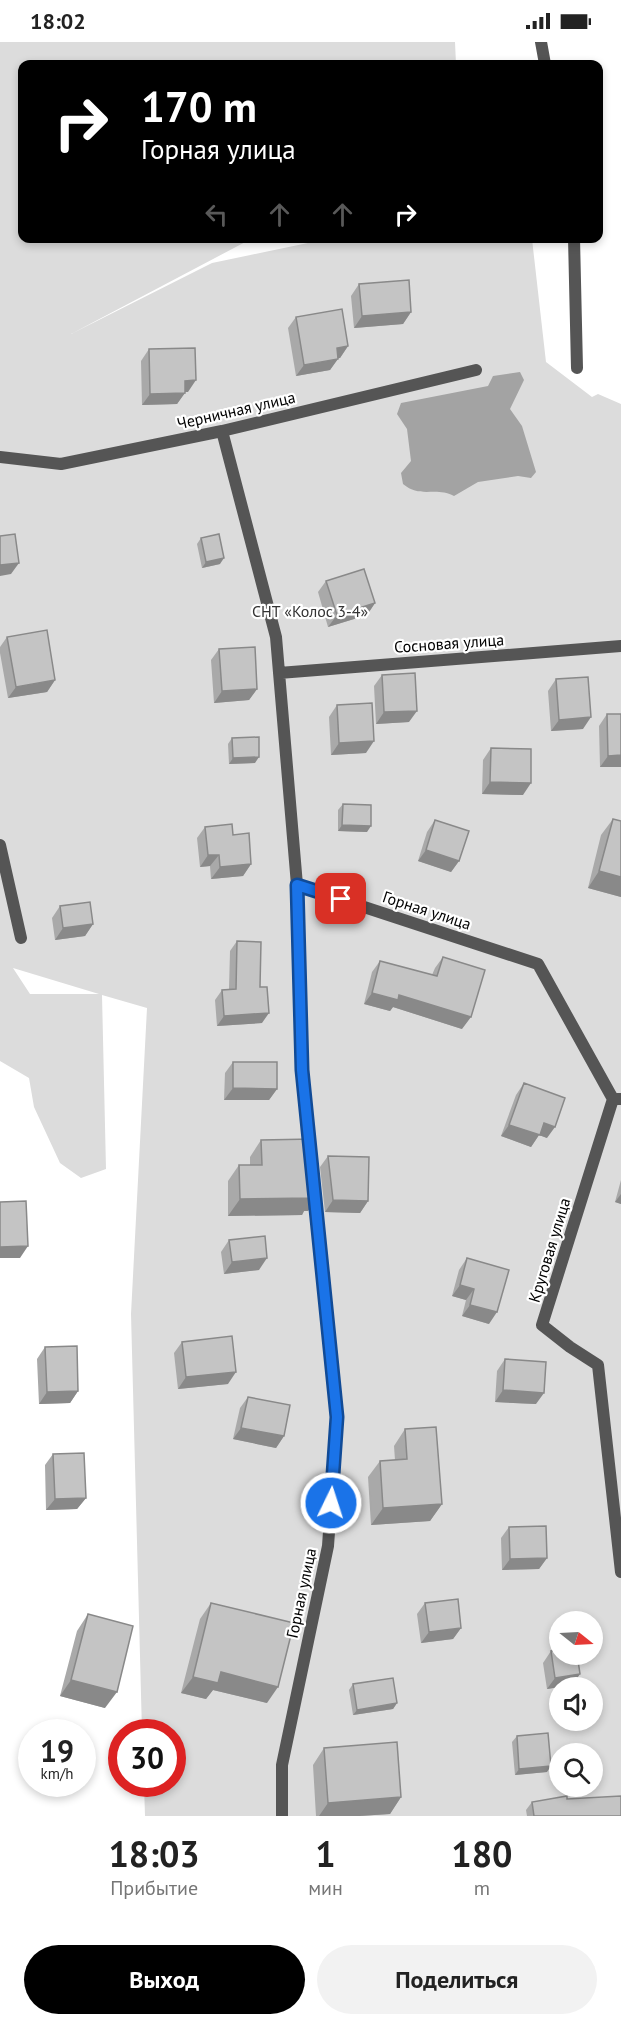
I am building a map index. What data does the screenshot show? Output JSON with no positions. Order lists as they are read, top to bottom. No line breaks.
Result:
{"streets":{"street":["Черничная улица","Сосновая улица","Горная улица","Круговая улица"]},"crossings":[["Горная улица","Круговая улица"]],"parks":["СНТ «Колос 3-4»"],"north":"right","page":{"status":"18:02","turn":["170 m","Горная улица"],"speed":"19 km/h","limit":"30","eta":["18:03","Прибытие","1","мин","180","m"],"buttons":["Выход","Поделиться"]}}
